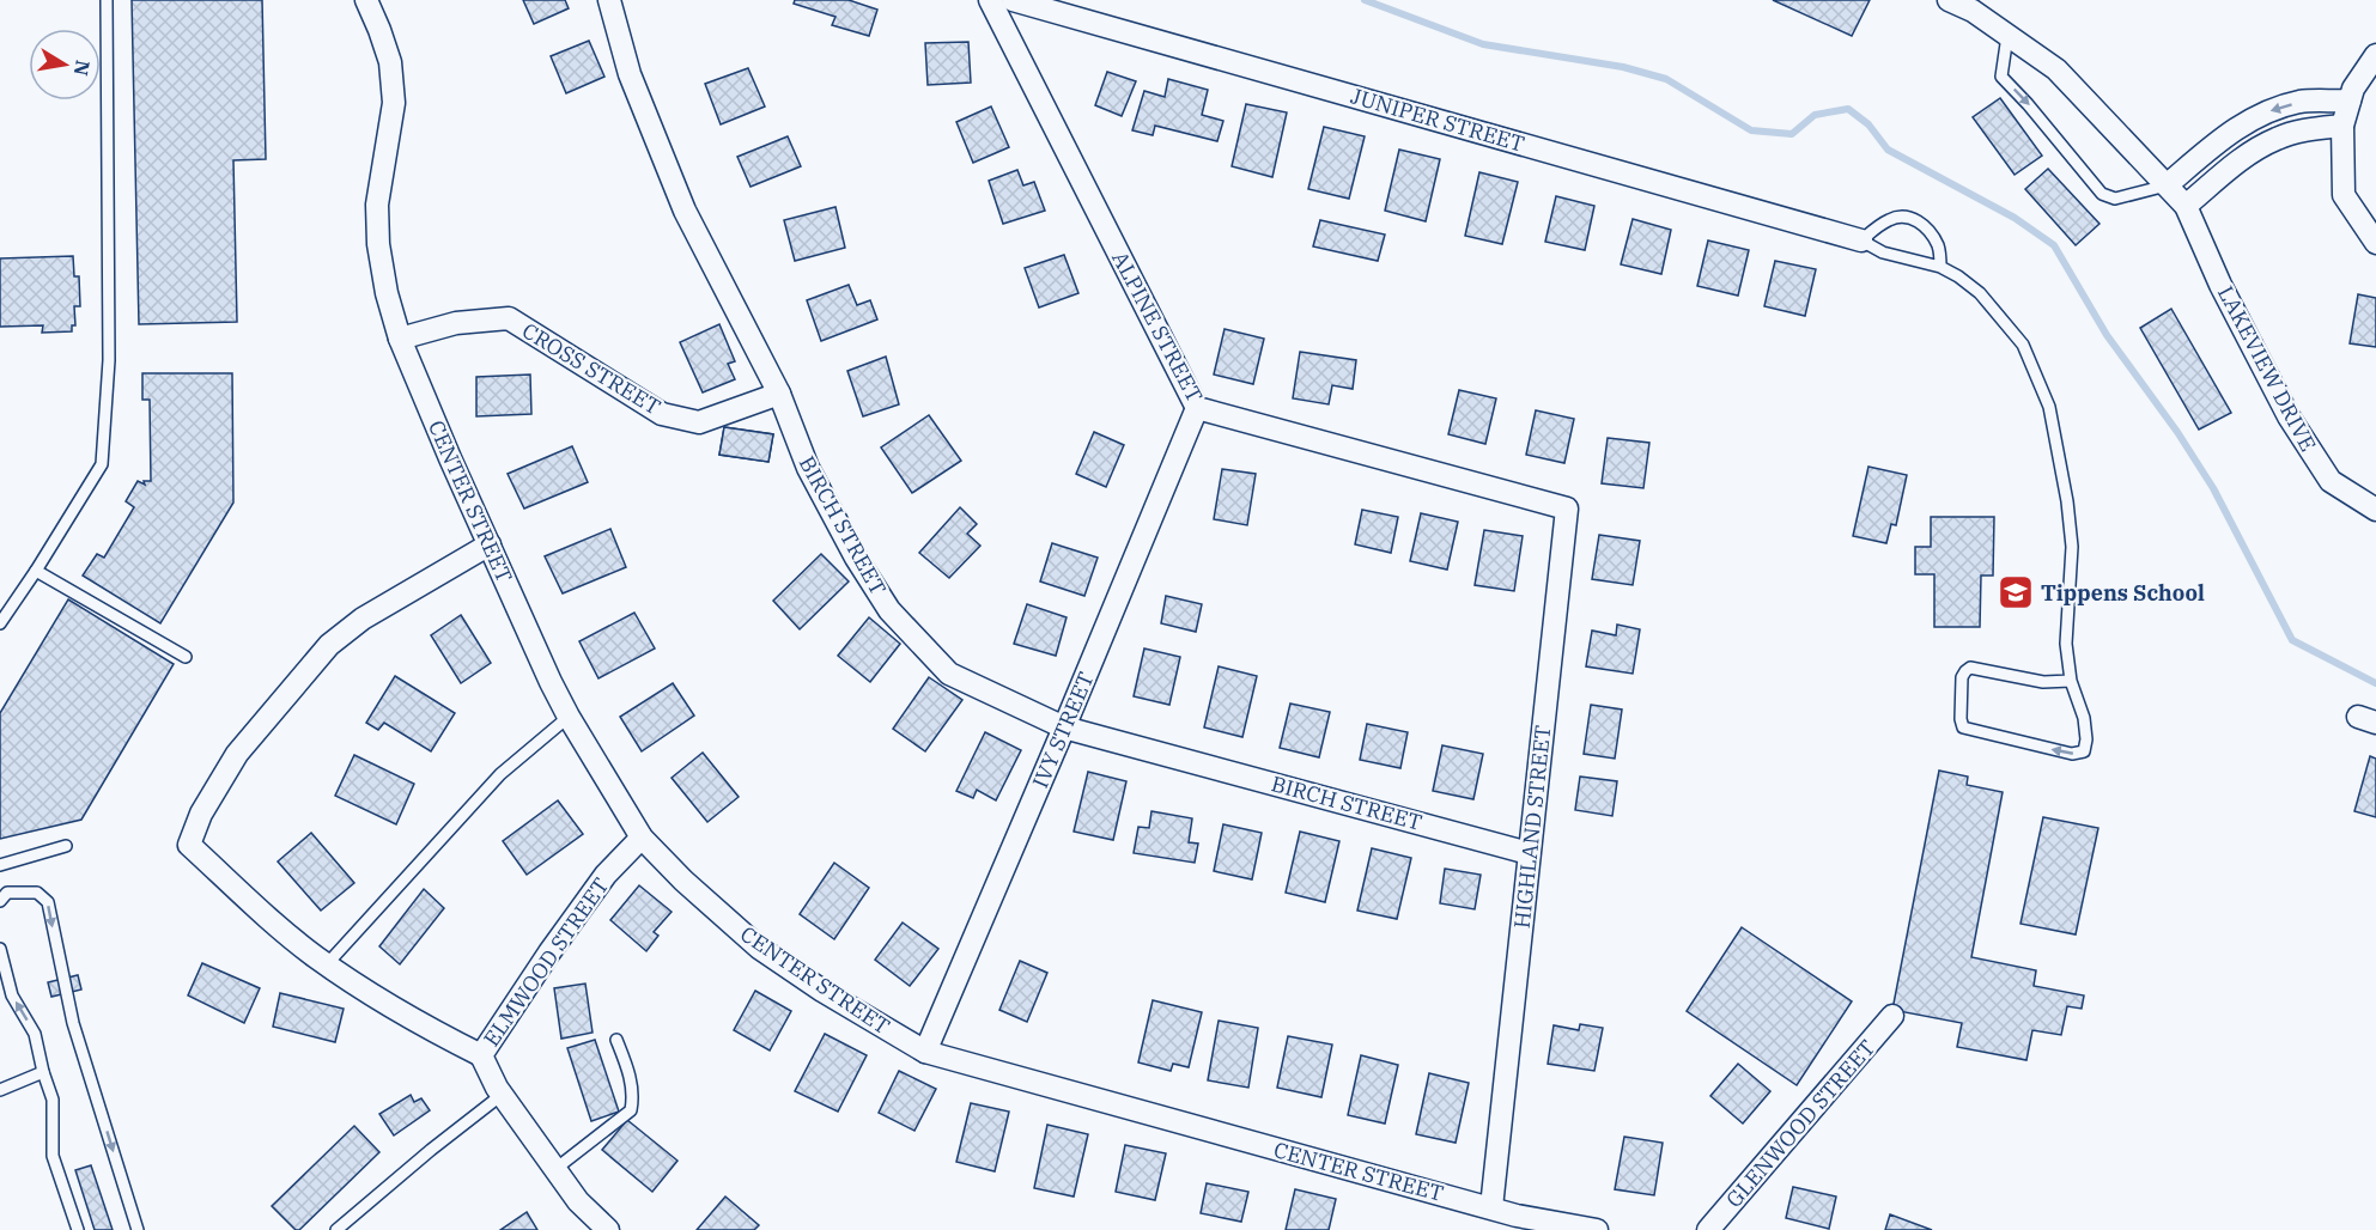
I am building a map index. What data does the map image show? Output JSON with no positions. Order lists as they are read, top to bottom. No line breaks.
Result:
{"streets":{"street":["JUNIPER STREET","ALPINE STREET","CROSS STREET","LAKEVIEW DRIVE","CENTER STREET","BIRCH STREET","IVY STREET","HIGHLAND STREET","ELMWOOD STREET","GLENWOOD STREET"]},"crossings":[["ALPINE STREET","IVY STREET"],["ALPINE STREET","HIGHLAND STREET"],["CROSS STREET","CENTER STREET"],["CROSS STREET","BIRCH STREET"],["CENTER STREET","IVY STREET"],["CENTER STREET","HIGHLAND STREET"],["CENTER STREET","ELMWOOD STREET"],["BIRCH STREET","IVY STREET"],["BIRCH STREET","HIGHLAND STREET"]],"places":{"school or university":["Tippens School"]},"north":"right"}
